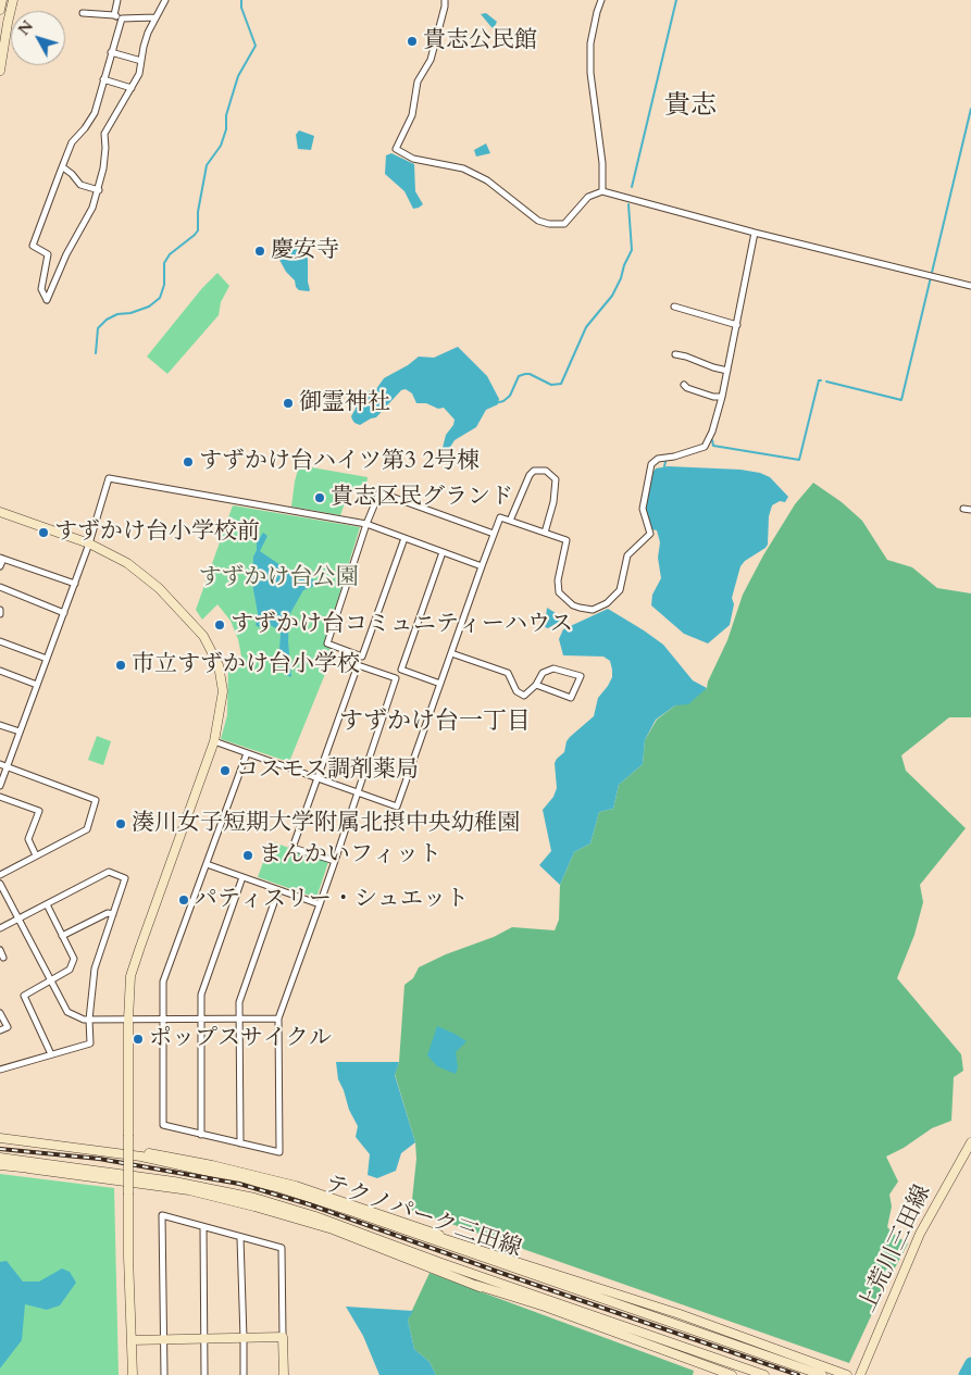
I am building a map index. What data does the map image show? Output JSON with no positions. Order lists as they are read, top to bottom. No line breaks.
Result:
{"streets":{"main road":["テクノパーク三田線","上荒川三田線"]},"districts":["貴志","すずかけ台一丁目"],"parks":["すずかけ台公園"],"places":["貴志公民館","慶安寺","御霊神社","すずかけ台ハイツ第3 2号棟","貴志区民グランド","すずかけ台小学校前","すずかけ台コミュニティーハウス","市立すずかけ台小学校","コスモス調剤薬局","湊川女子短期大学附属北摂中央幼稚園","まんかいフィット","パティスリー・シュエット","ポップスサイクル"],"north":"top left"}
